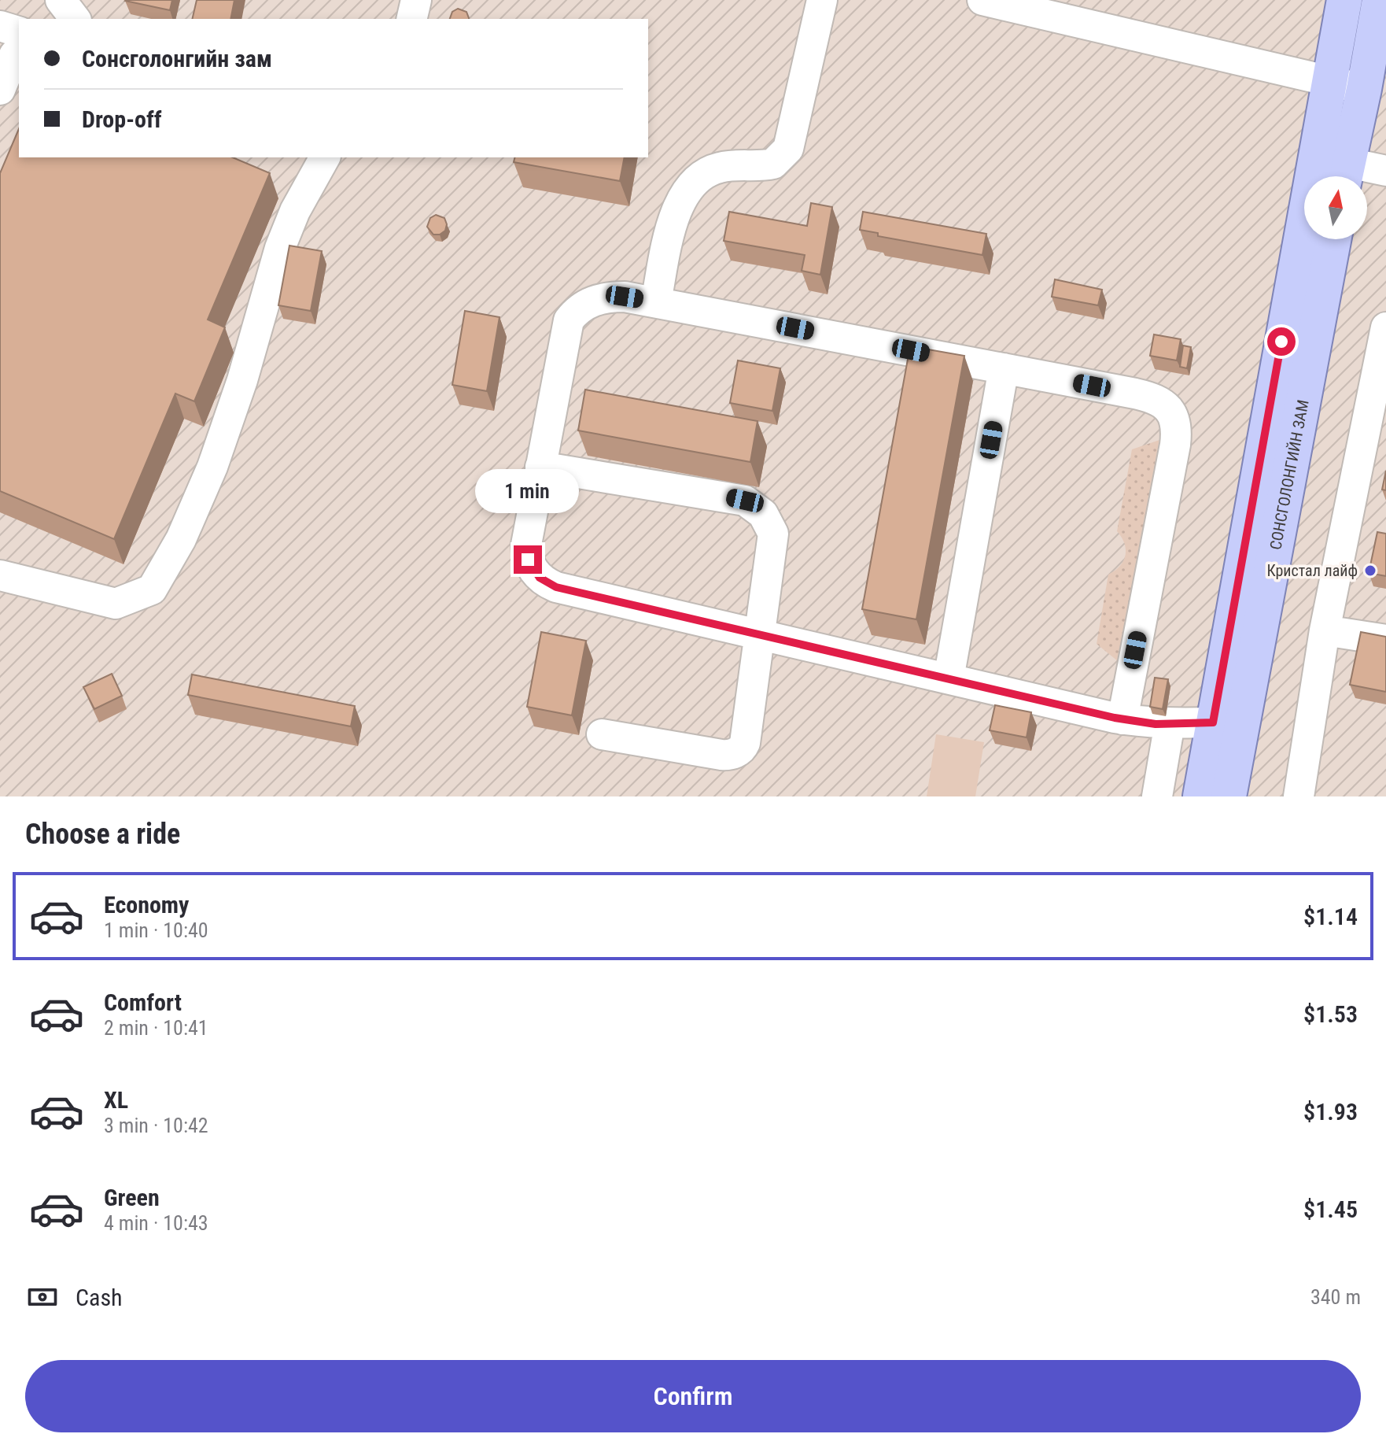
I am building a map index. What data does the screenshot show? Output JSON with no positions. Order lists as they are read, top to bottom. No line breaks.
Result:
{"streets":{"main road":["СОНСГОЛОНГИЙН ЗАМ"]},"places":["Кристал лайф"],"north":"top","page":{"banner":["Сонсголонгийн зам","Drop-off"],"bubble":"1 min","heading":"Choose a ride","list":[{"name":"Economy","note":"1 min · 10:40","value":"$1.14"},{"name":"Comfort","note":"2 min · 10:41","value":"$1.53"},{"name":"XL","note":"3 min · 10:42","value":"$1.93"},{"name":"Green","note":"4 min · 10:43","value":"$1.45"}],"pay":["Cash","340 m"],"buttons":"Confirm"}}
